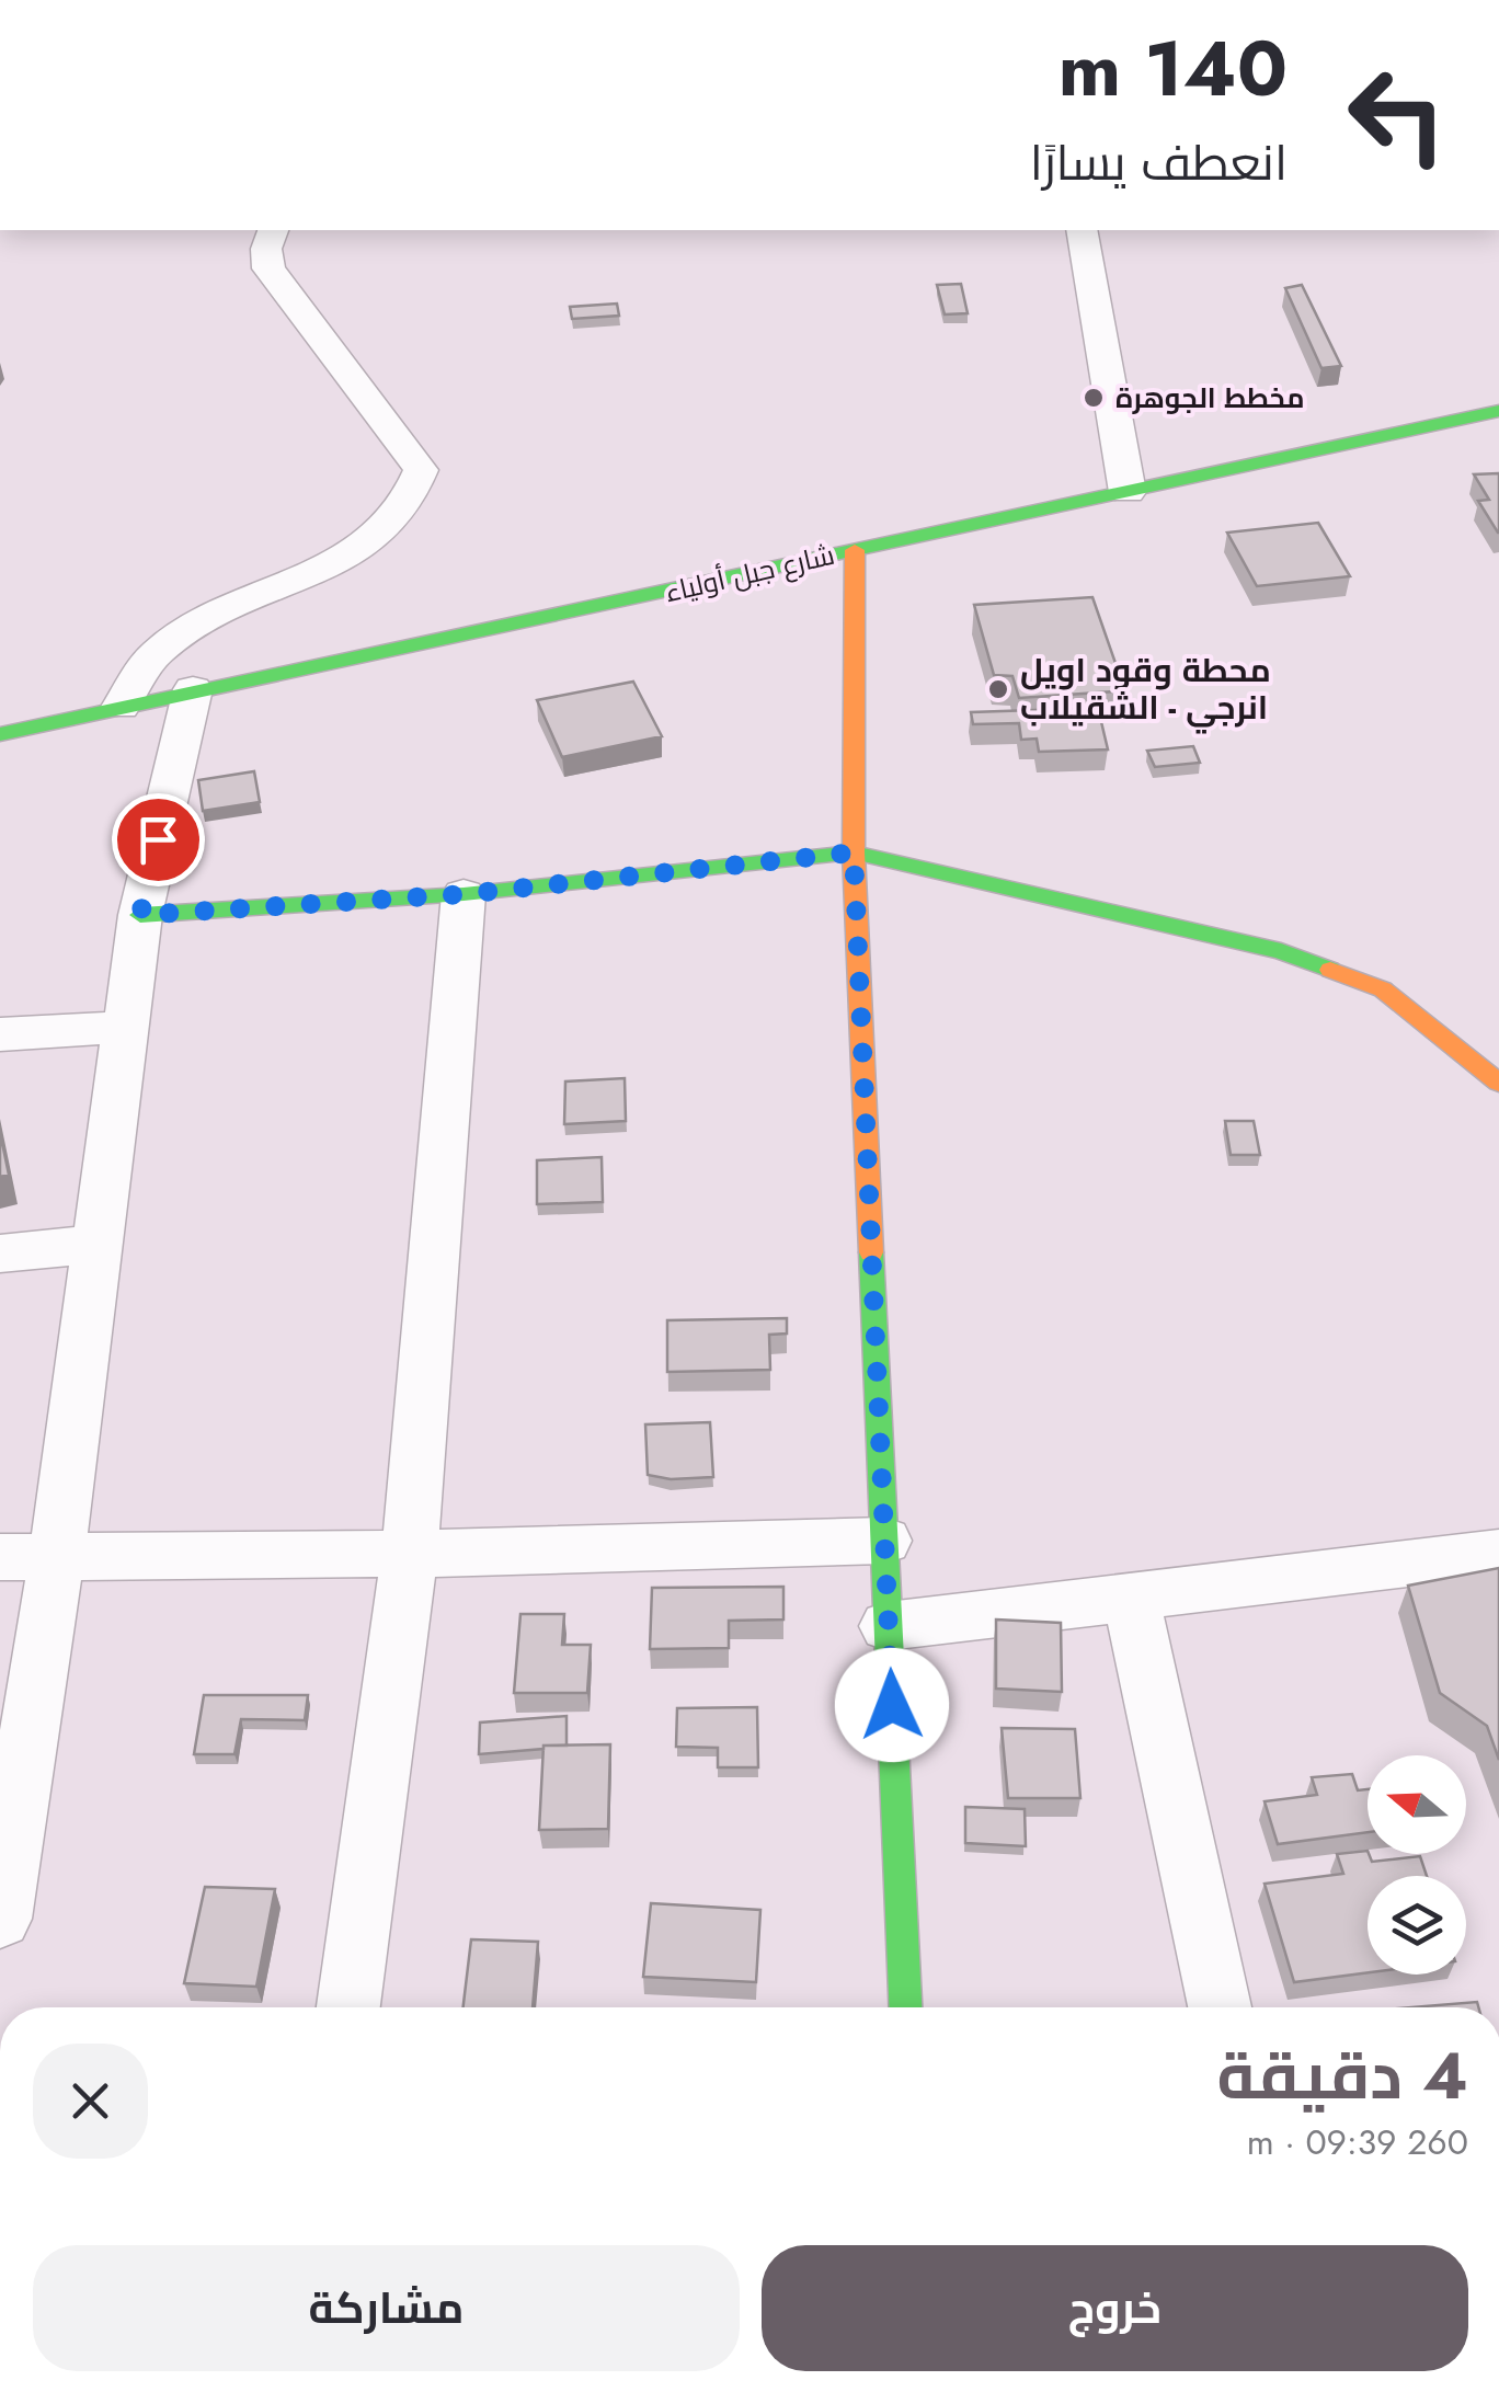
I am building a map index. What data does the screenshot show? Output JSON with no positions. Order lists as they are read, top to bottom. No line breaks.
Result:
{"streets":{"main road":["شارع جبل أولياء"]},"places":["مخطط الجوهرة","محطة وقود اويل انرجي - الشقيلاب"],"north":"left","page":{"turn":["140 m","انعطف يسارًا"],"heading":["4 دقيقة","260 m · 09:39"],"buttons":["خروج","مشاركة"]}}
